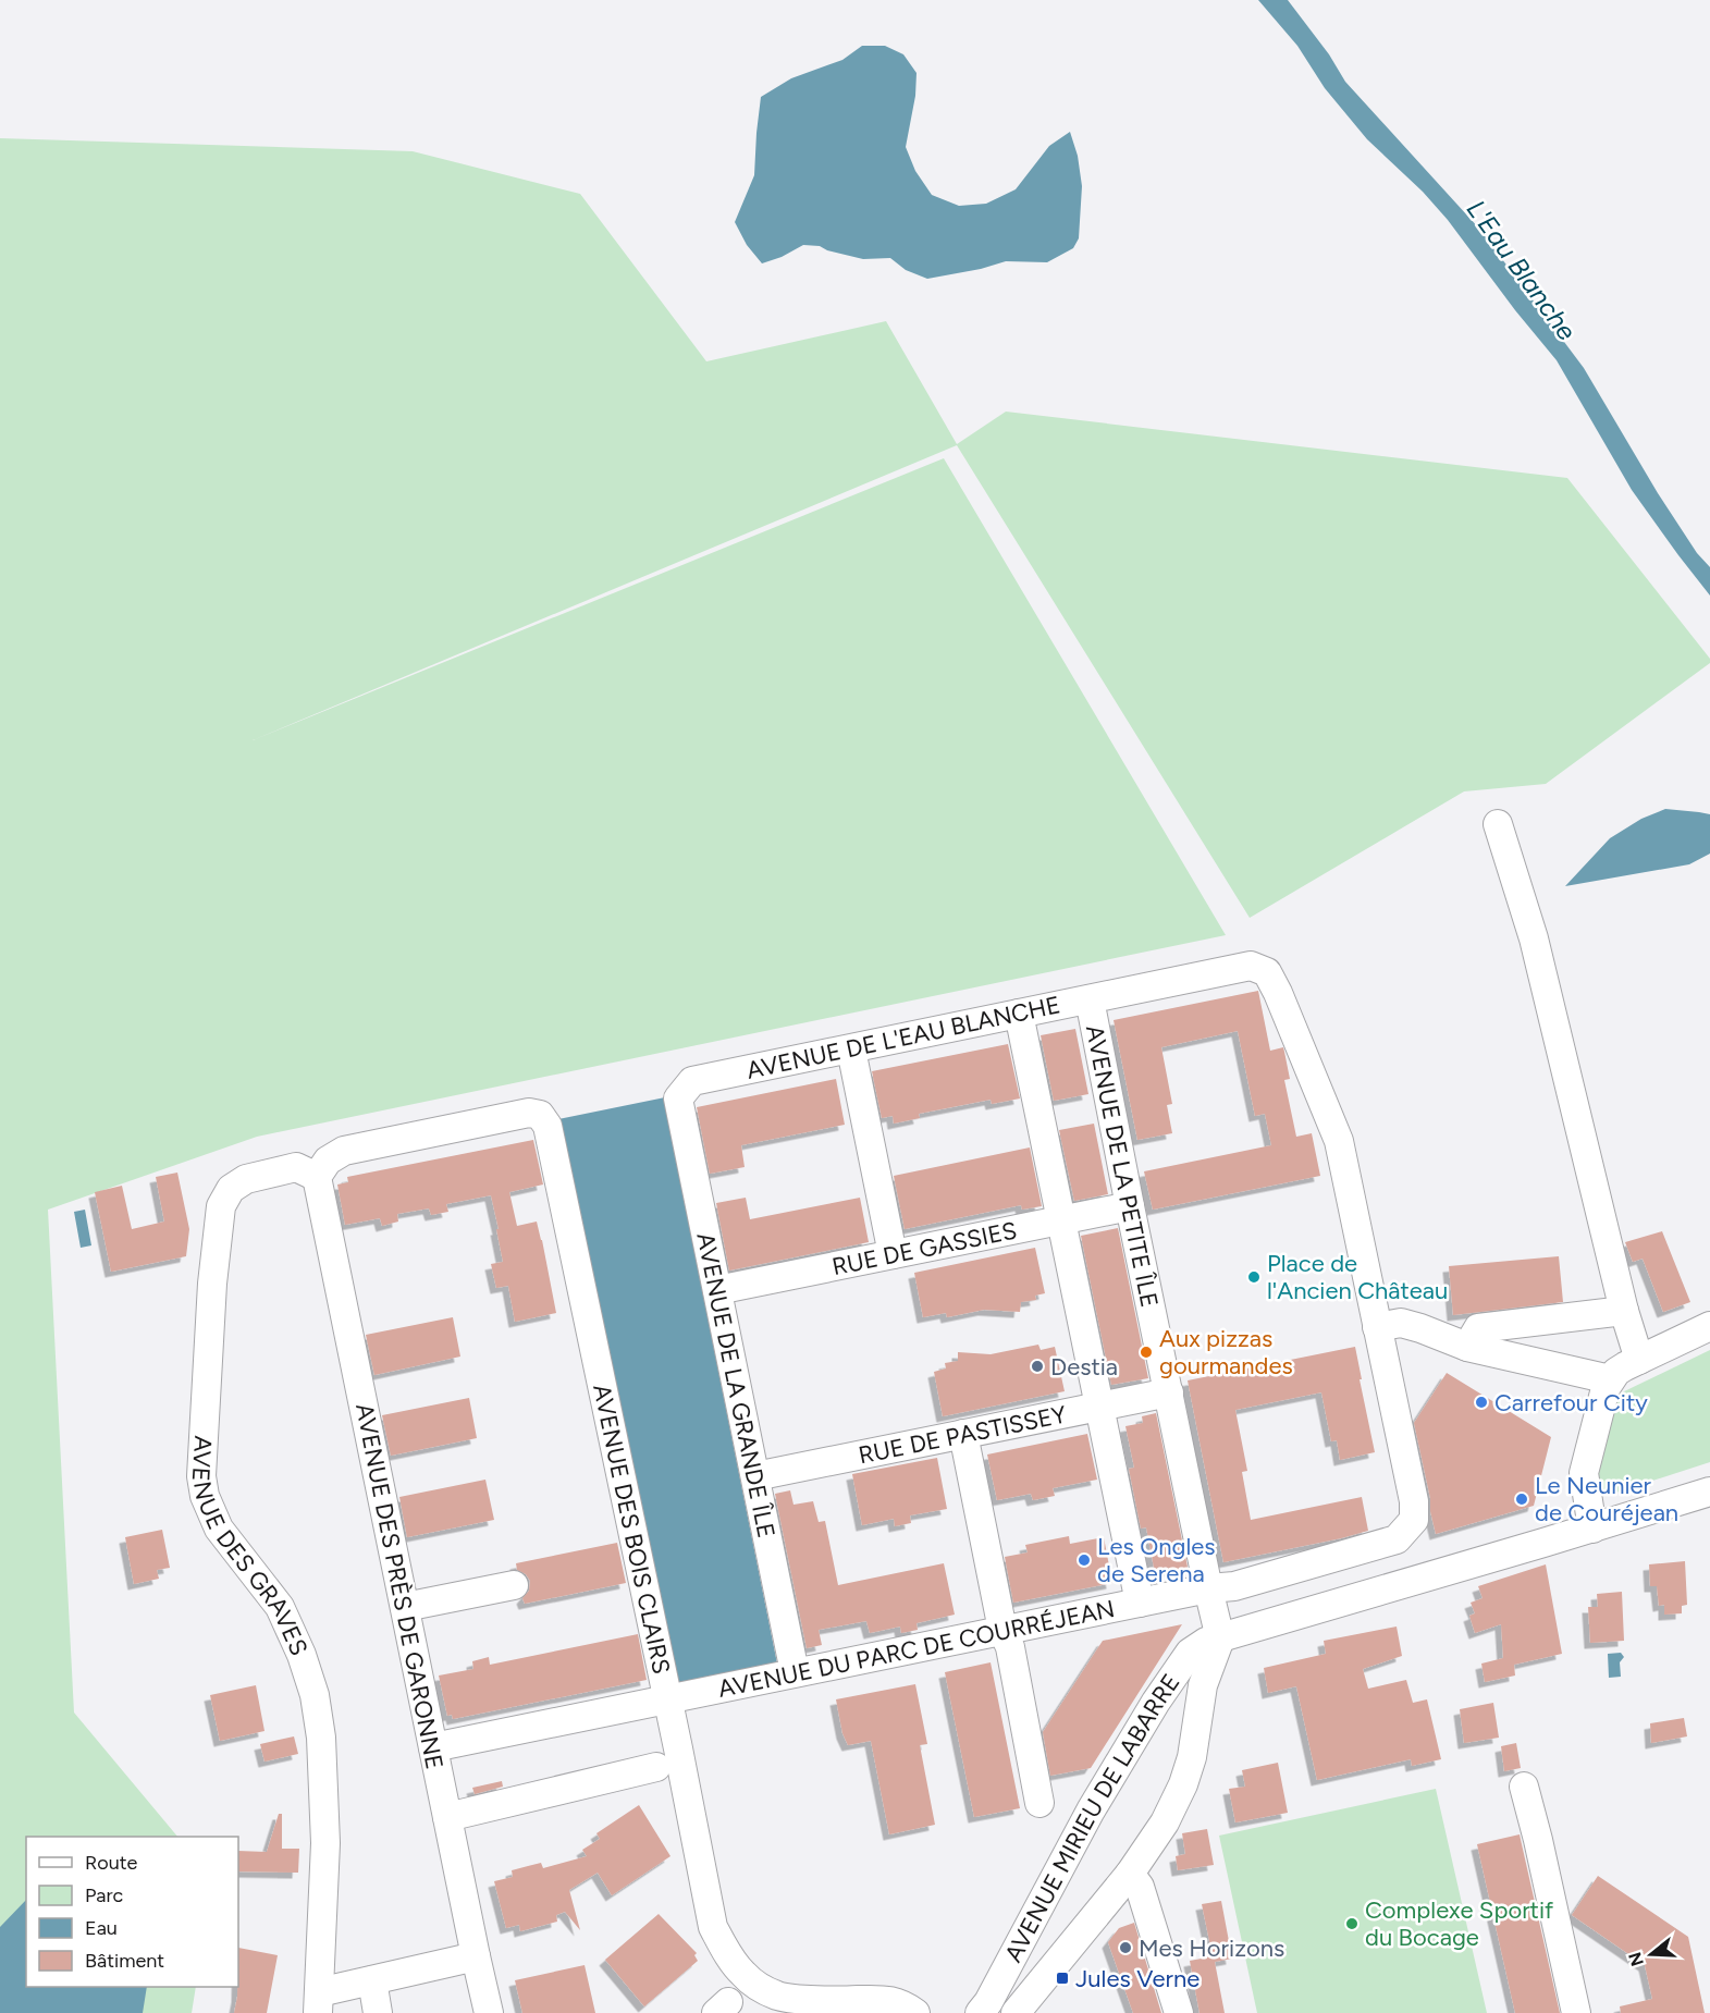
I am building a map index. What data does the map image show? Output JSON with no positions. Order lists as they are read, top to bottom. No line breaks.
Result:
{"streets":{"street":["AVENUE DE L'EAU BLANCHE","AVENUE DE LA PETITE ÎLE","RUE DE GASSIES","AVENUE DE LA GRANDE ÎLE","RUE DE PASTISSEY","AVENUE DES BOIS CLAIRS","AVENUE DES GRAVES","AVENUE DES PRÈS DE GARONNE","AVENUE DU PARC DE COURRÉJEAN","AVENUE MIRIEU DE LABARRE"]},"crossings":[["AVENUE DE L'EAU BLANCHE","AVENUE DE LA PETITE ÎLE"],["AVENUE DE L'EAU BLANCHE","AVENUE DE LA GRANDE ÎLE"],["AVENUE DE L'EAU BLANCHE","AVENUE DU PARC DE COURRÉJEAN"],["AVENUE DE LA PETITE ÎLE","RUE DE GASSIES"],["AVENUE DE LA PETITE ÎLE","RUE DE PASTISSEY"],["AVENUE DE LA PETITE ÎLE","AVENUE DU PARC DE COURRÉJEAN"],["AVENUE DE LA PETITE ÎLE","AVENUE MIRIEU DE LABARRE"],["RUE DE GASSIES","AVENUE DE LA GRANDE ÎLE"],["AVENUE DE LA GRANDE ÎLE","RUE DE PASTISSEY"],["AVENUE DE LA GRANDE ÎLE","AVENUE DU PARC DE COURRÉJEAN"],["AVENUE DES BOIS CLAIRS","AVENUE DES GRAVES"],["AVENUE DES BOIS CLAIRS","AVENUE DES PRÈS DE GARONNE"],["AVENUE DES BOIS CLAIRS","AVENUE DU PARC DE COURRÉJEAN"],["AVENUE DES GRAVES","AVENUE DES PRÈS DE GARONNE"],["AVENUE DES PRÈS DE GARONNE","AVENUE DU PARC DE COURRÉJEAN"]],"water":["L'Eau Blanche"],"places":{"other":["Place de l'Ancien Château","Aux pizzas gourmandes","Destia","Carrefour City","Le Neunier de Couréjean","Les Ongles de Serena","Complexe Sportif du Bocage","Mes Horizons"],"transit":["Jules Verne"]},"legend":["Route","Parc","Eau","Bâtiment"],"north":"left"}
